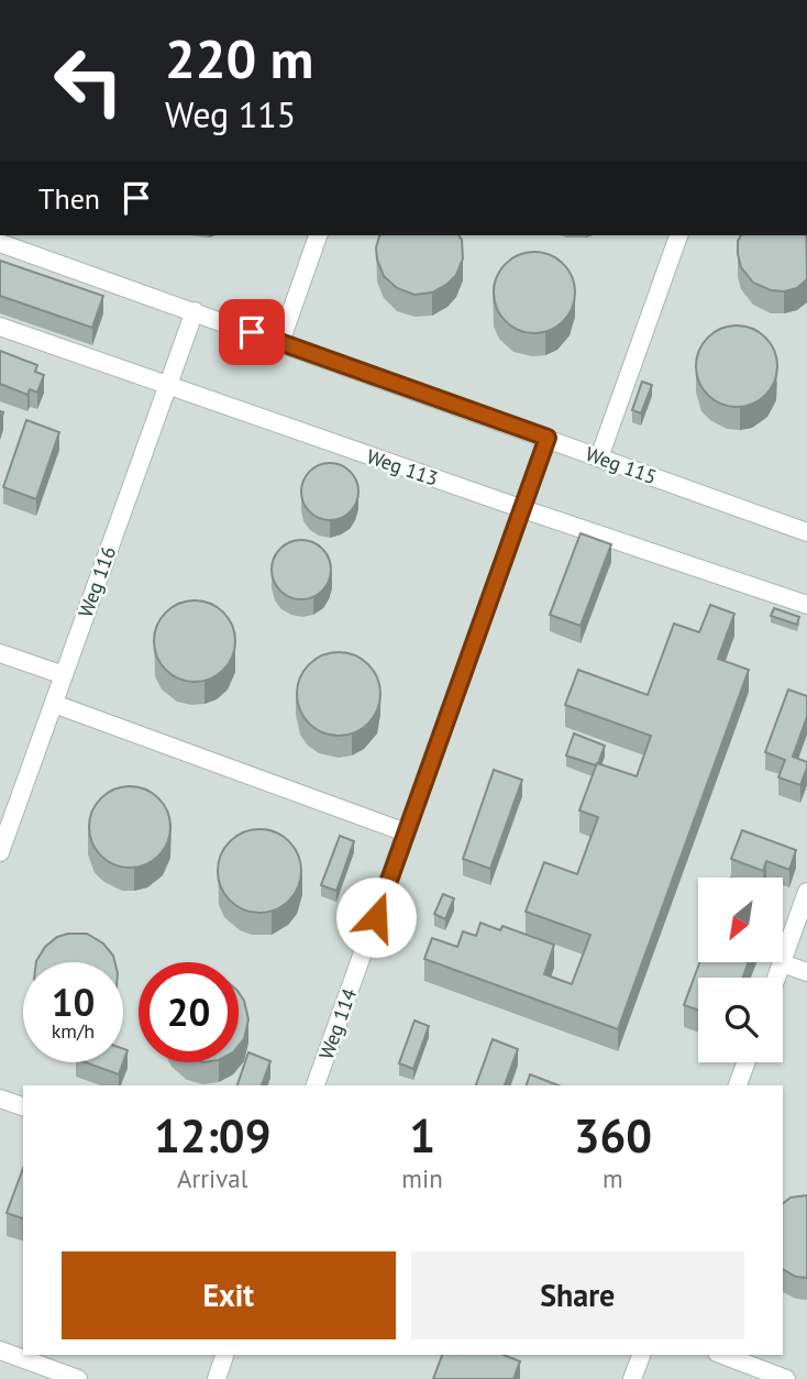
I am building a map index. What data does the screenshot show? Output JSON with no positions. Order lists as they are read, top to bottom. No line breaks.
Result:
{"streets":{"lane":["Weg 115","Weg 113","Weg 116","Weg 114"]},"crossings":[["Weg 115","Weg 116"],["Weg 115","Weg 114"],["Weg 113","Weg 116"],["Weg 113","Weg 114"]],"north":"bottom left","page":{"turn":["220 m","Weg 115"],"then":"Then","speed":"10 km/h","limit":"20","eta":["12:09","Arrival","1","min","360","m"],"buttons":["Exit","Share"]}}
